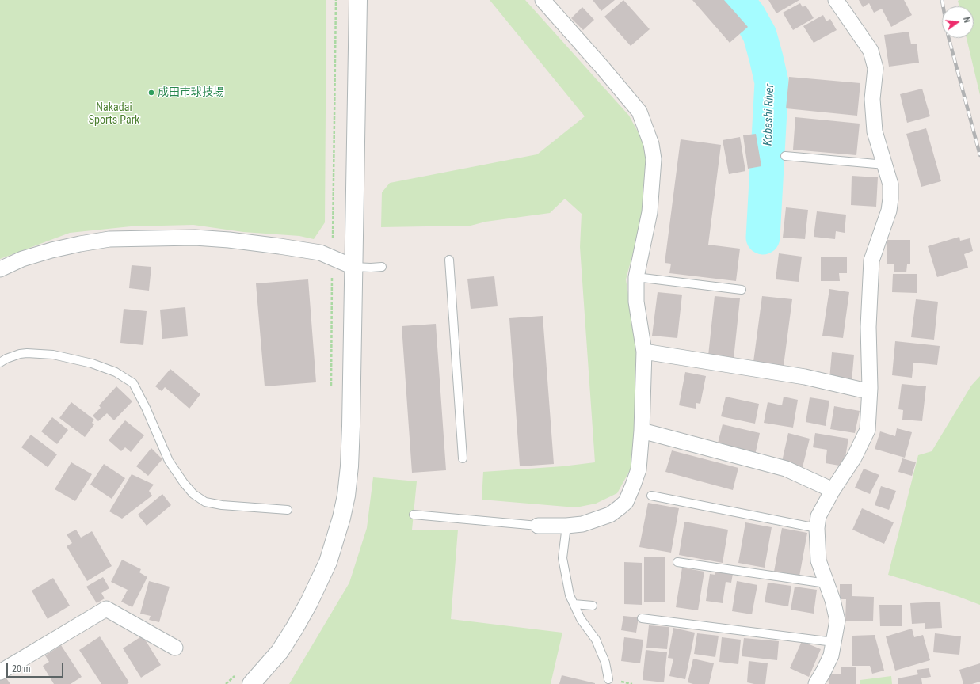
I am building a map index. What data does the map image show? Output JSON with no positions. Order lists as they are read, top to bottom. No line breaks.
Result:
{"water":["Kobashi River"],"parks":["Nakadai Sports Park"],"places":["成田市球技場"],"scale_bar":"20 m","north":"right"}
